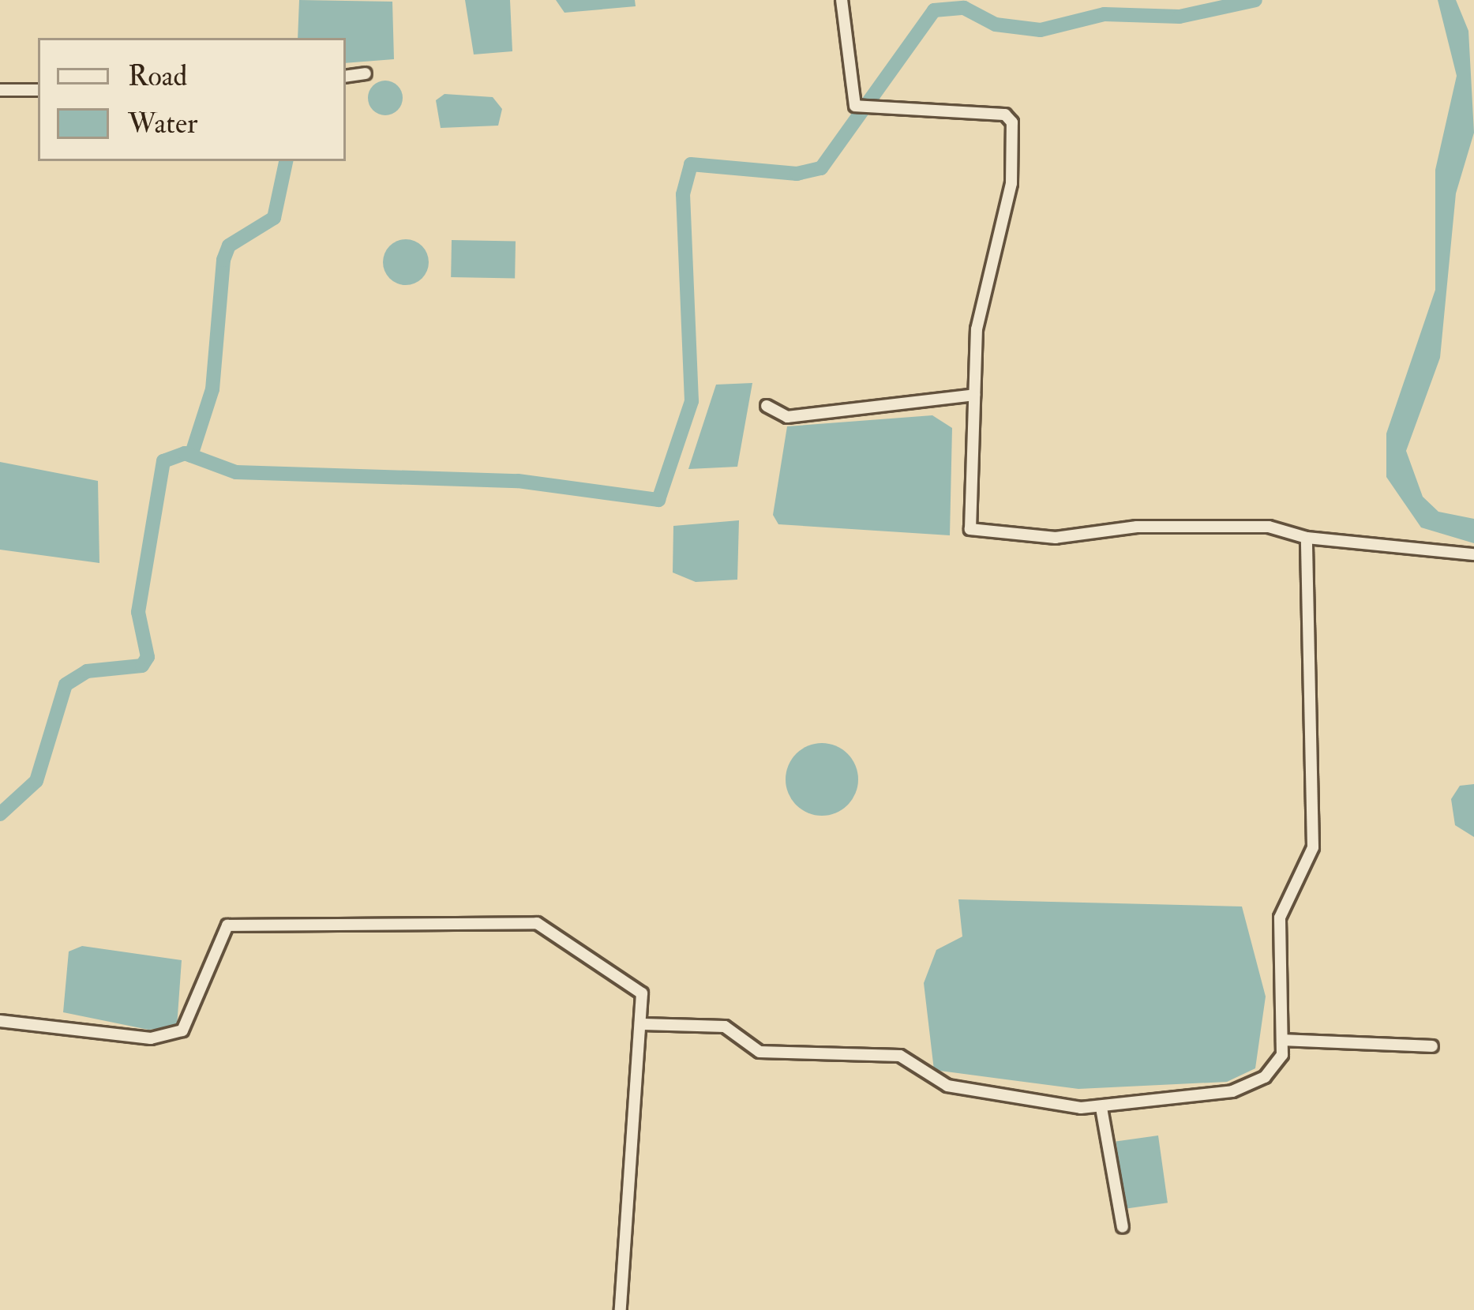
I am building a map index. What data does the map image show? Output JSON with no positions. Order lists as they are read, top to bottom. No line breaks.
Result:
{"legend":["Road","Water"]}
